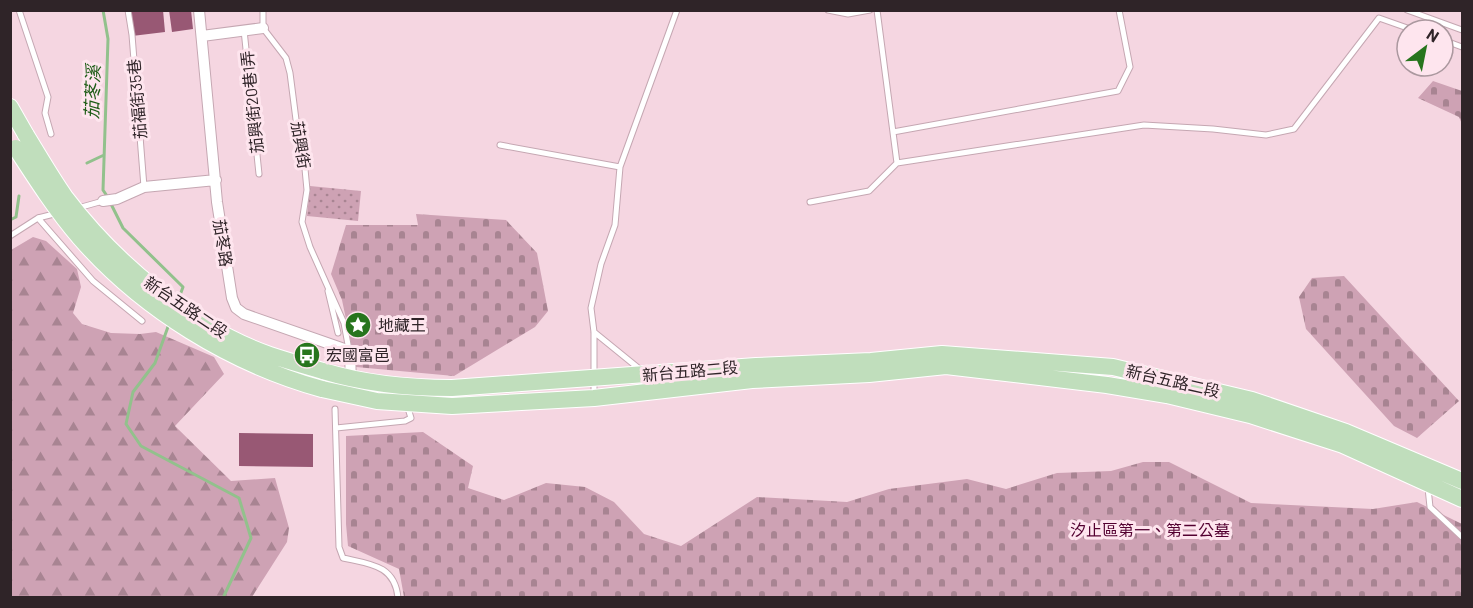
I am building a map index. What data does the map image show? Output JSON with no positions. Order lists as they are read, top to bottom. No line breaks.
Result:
{"streets":{"main road":["新台五路二段"],"street":["茄苳路"],"lane":["茄福街35巷","茄興街20巷1弄","茄興街"]},"crossings":[["茄興街","茄苳路"]],"water":["茄苳溪"],"parks":["汐止區第一、第二公墓"],"places":{"place":["地藏王"],"bus stop":["宏國富邑"]},"north":"top right"}
